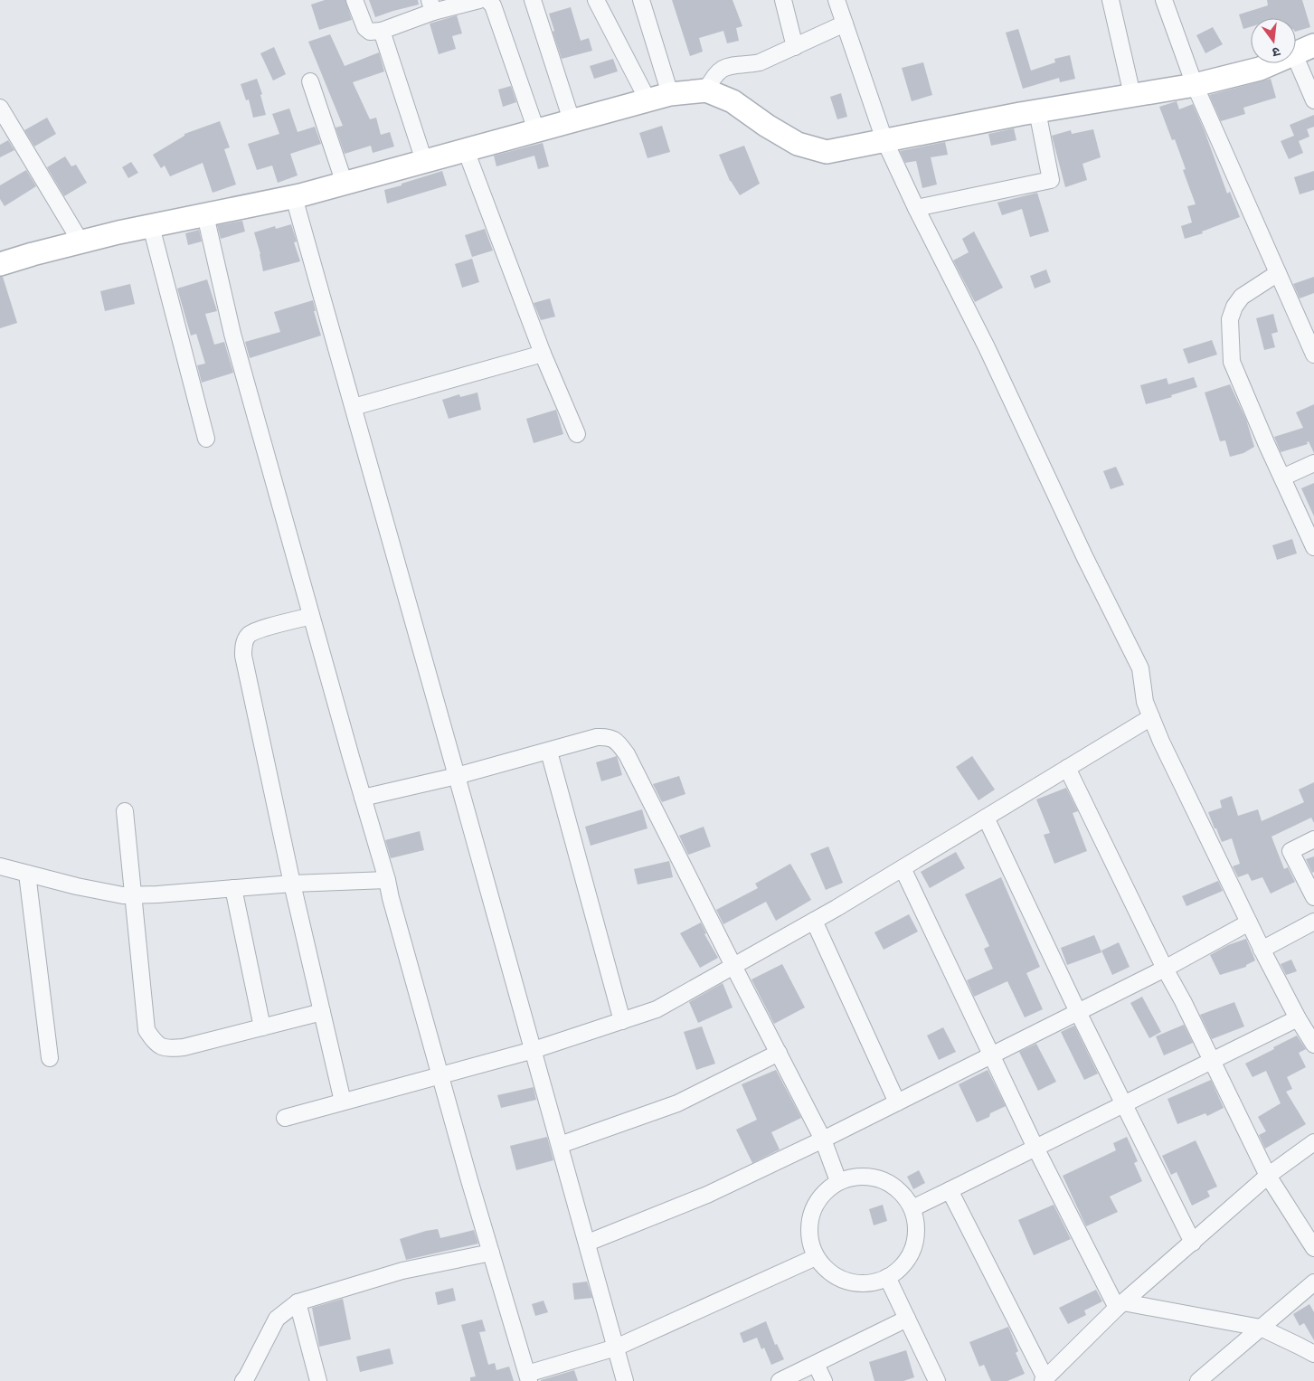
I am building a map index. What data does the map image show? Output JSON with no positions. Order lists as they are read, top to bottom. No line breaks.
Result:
{"north":"bottom"}
